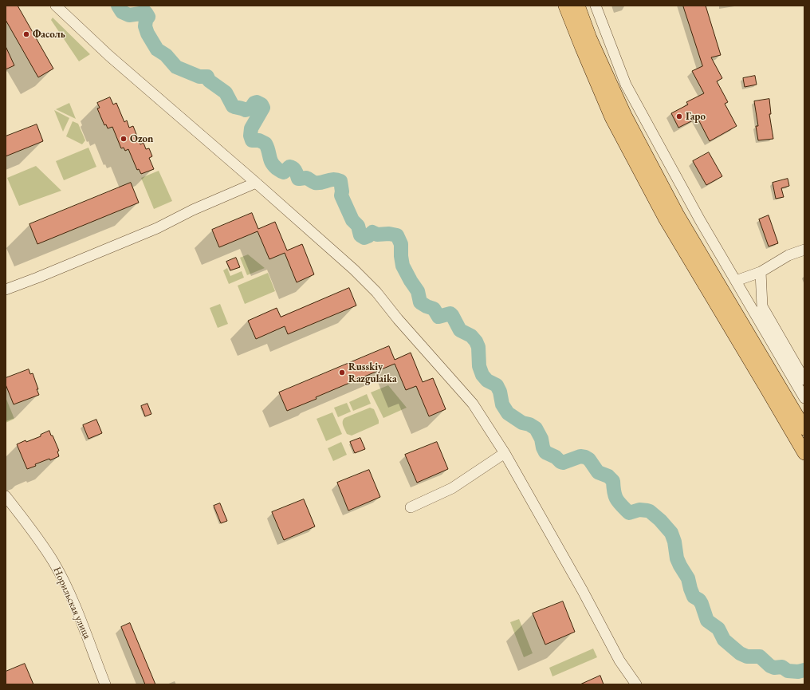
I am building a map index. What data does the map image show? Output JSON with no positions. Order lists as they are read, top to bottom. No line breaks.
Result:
{"streets":{"street":["Норильская улица"]},"places":["Фасоль","Гаро","Ozon","Russkiy Razgulaika"]}
